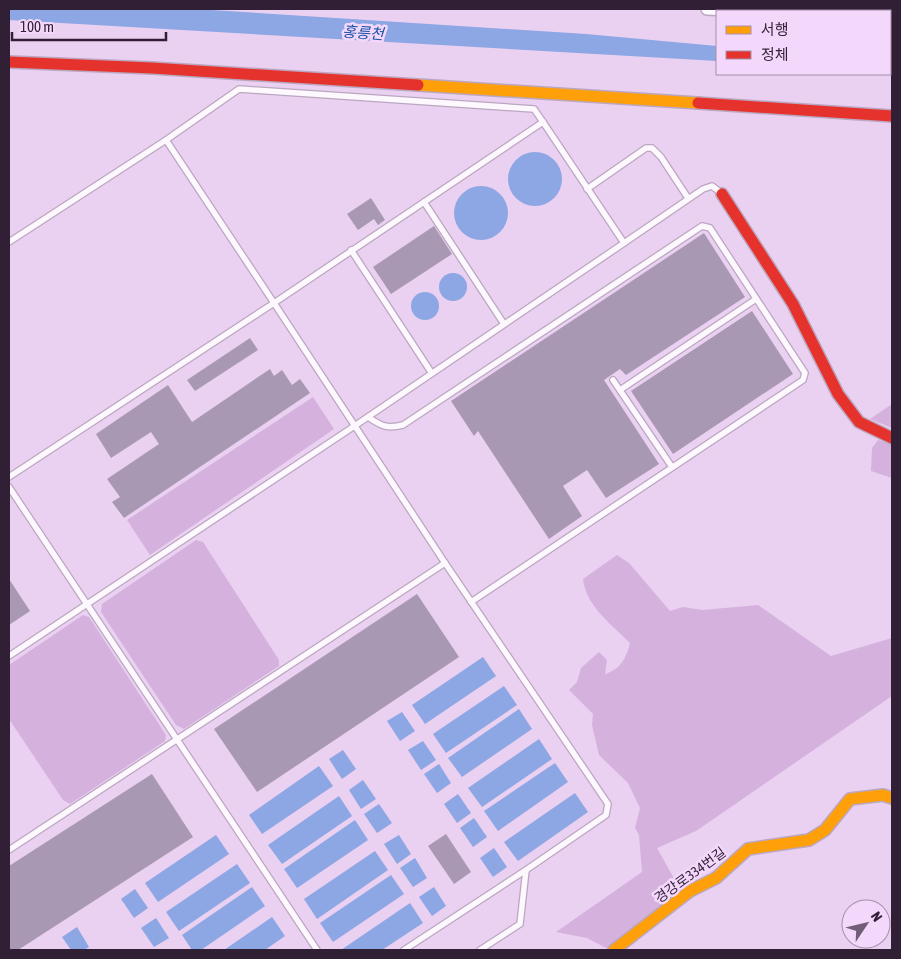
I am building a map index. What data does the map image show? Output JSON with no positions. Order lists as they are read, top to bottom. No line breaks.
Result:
{"streets":{"street":["경강로334번길"]},"water":["홍릉천"],"legend":["서행","정체"],"scale_bar":"100 m","north":"top right"}
